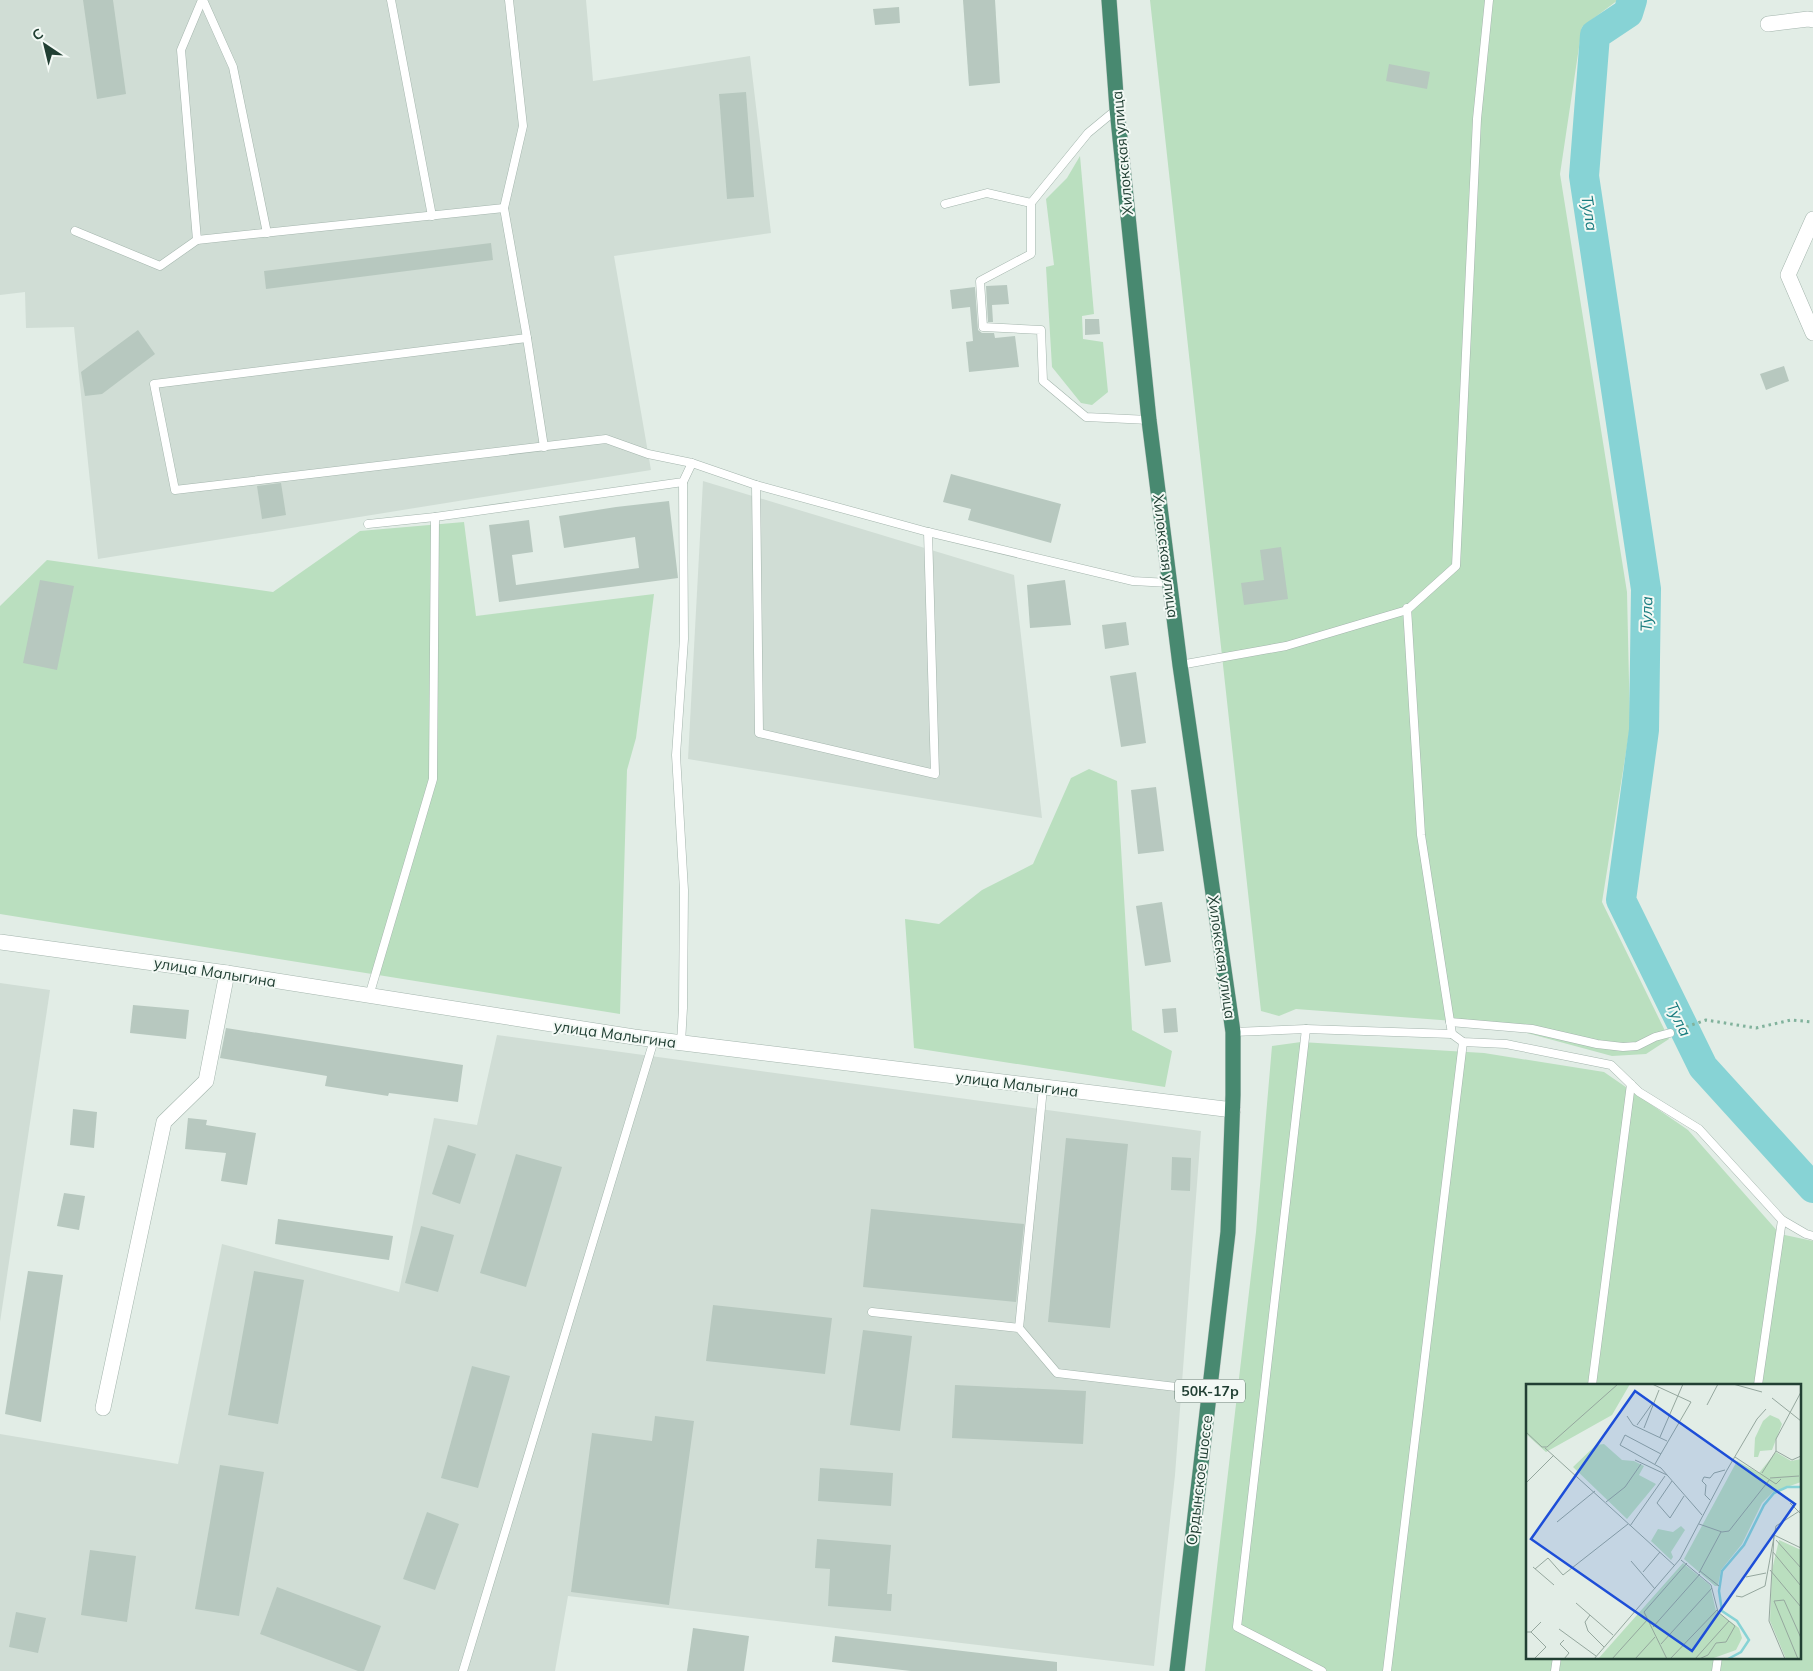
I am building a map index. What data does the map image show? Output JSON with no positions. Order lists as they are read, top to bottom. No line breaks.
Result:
{"streets":{"highway":["Хилокская улица","50К-17р","Ордынское шоссе"],"street":["улица Малыгина"]},"crossings":[["Хилокская улица","улица Малыгина"],["Хилокская улица","Ордынское шоссе"],["улица Малыгина","Ордынское шоссе"]],"water":["Тула"],"north":"top left"}
